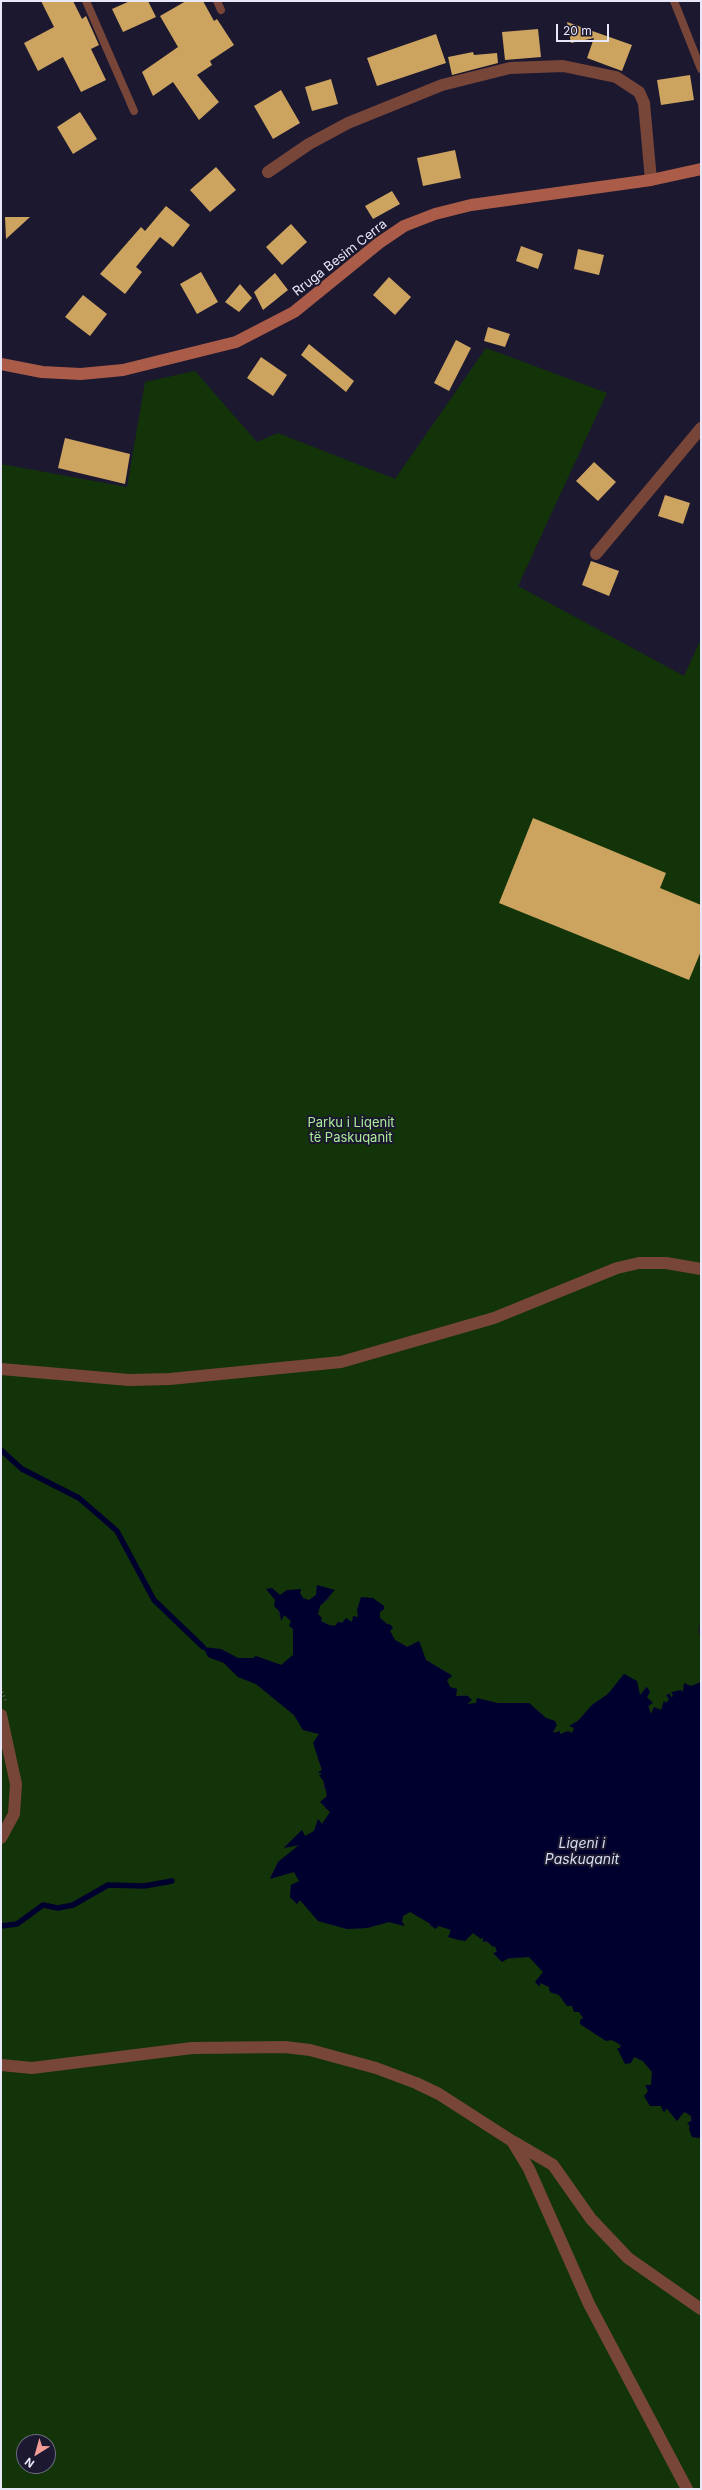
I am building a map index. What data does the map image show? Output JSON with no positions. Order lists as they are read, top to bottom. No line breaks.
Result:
{"streets":{"street":["Rruga Besim Cerra"]},"water":["Liqeni i Paskuqanit"],"parks":["Parku i Liqenit të Paskuqanit"],"scale_bar":"20 m","north":"bottom left"}
